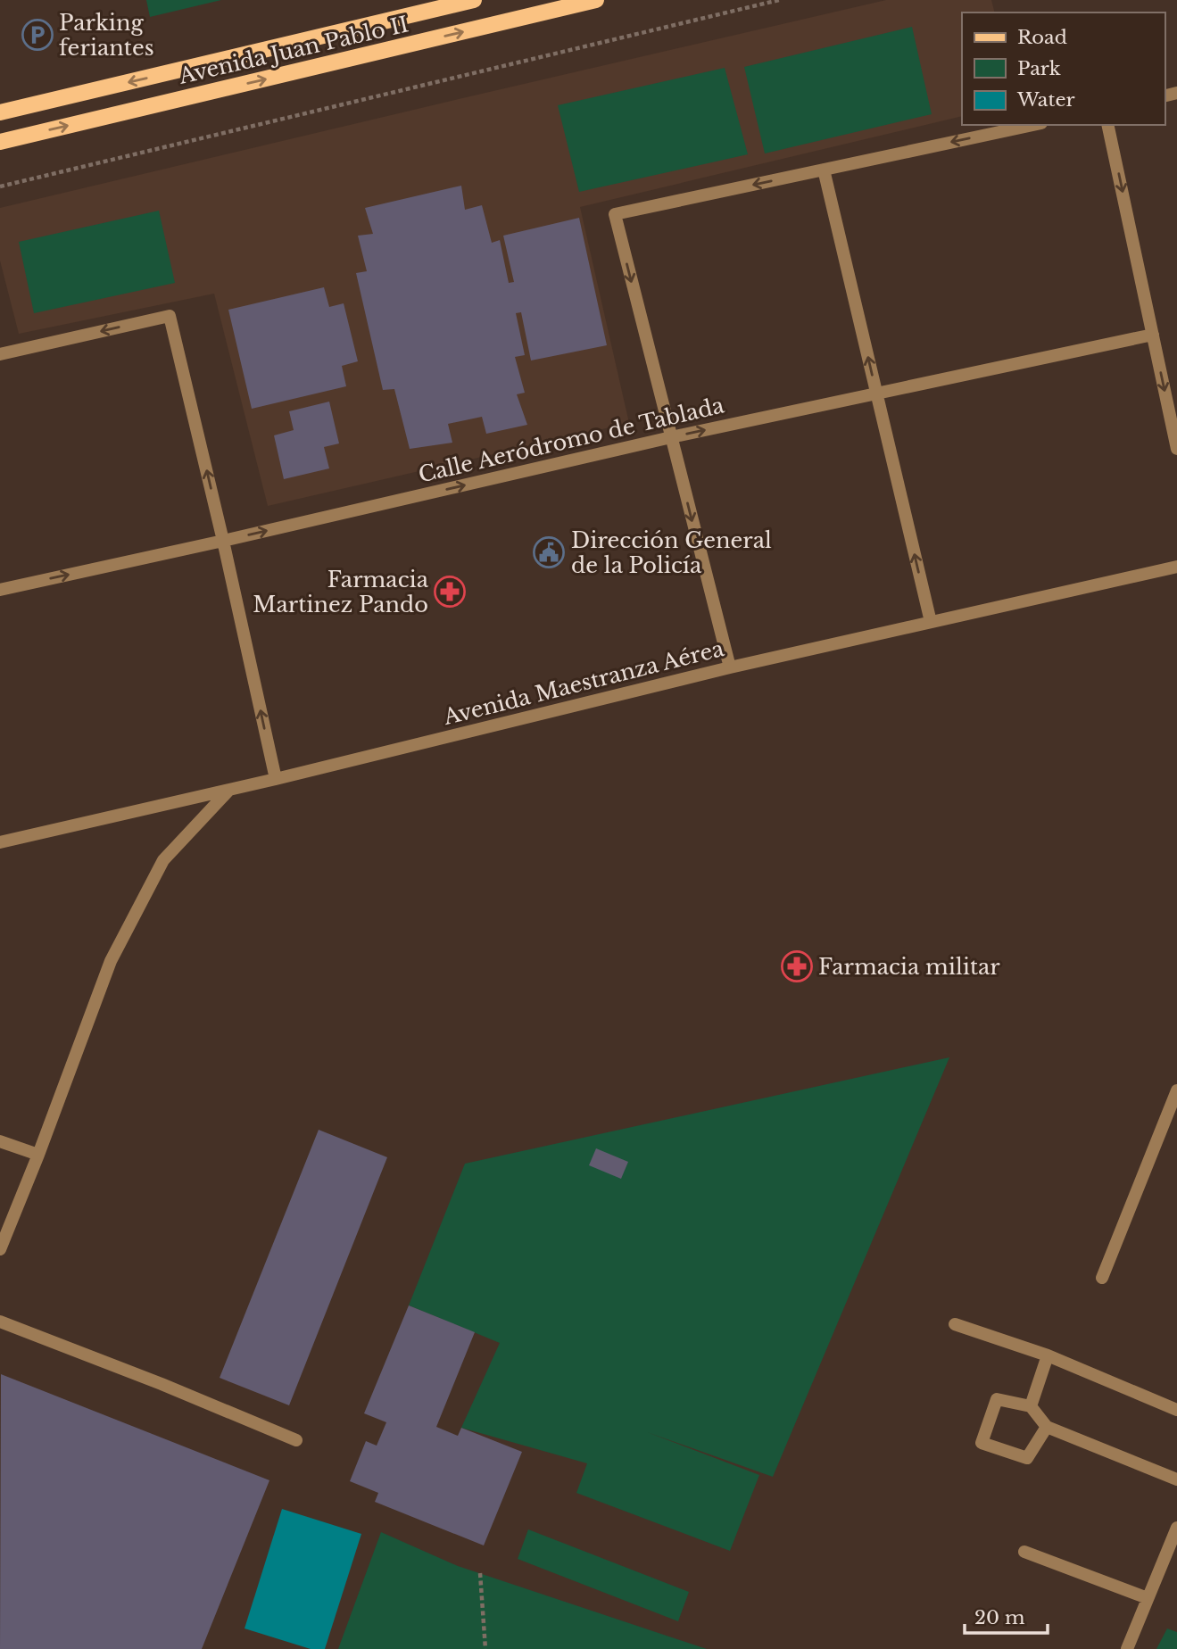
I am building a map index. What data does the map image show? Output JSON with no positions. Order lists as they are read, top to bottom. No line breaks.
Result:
{"streets":{"main road":["Avenida Juan Pablo II"],"street":["Calle Aeródromo de Tablada","Avenida Maestranza Aérea"]},"one_way":["Calle Aeródromo de Tablada"],"places":{"parking":["Parking feriantes"],"public building":["Dirección General de la Policía"],"pharmacy":["Farmacia Martinez Pando","Farmacia militar"]},"legend":["Road","Park","Water"],"scale_bar":"20 m"}
